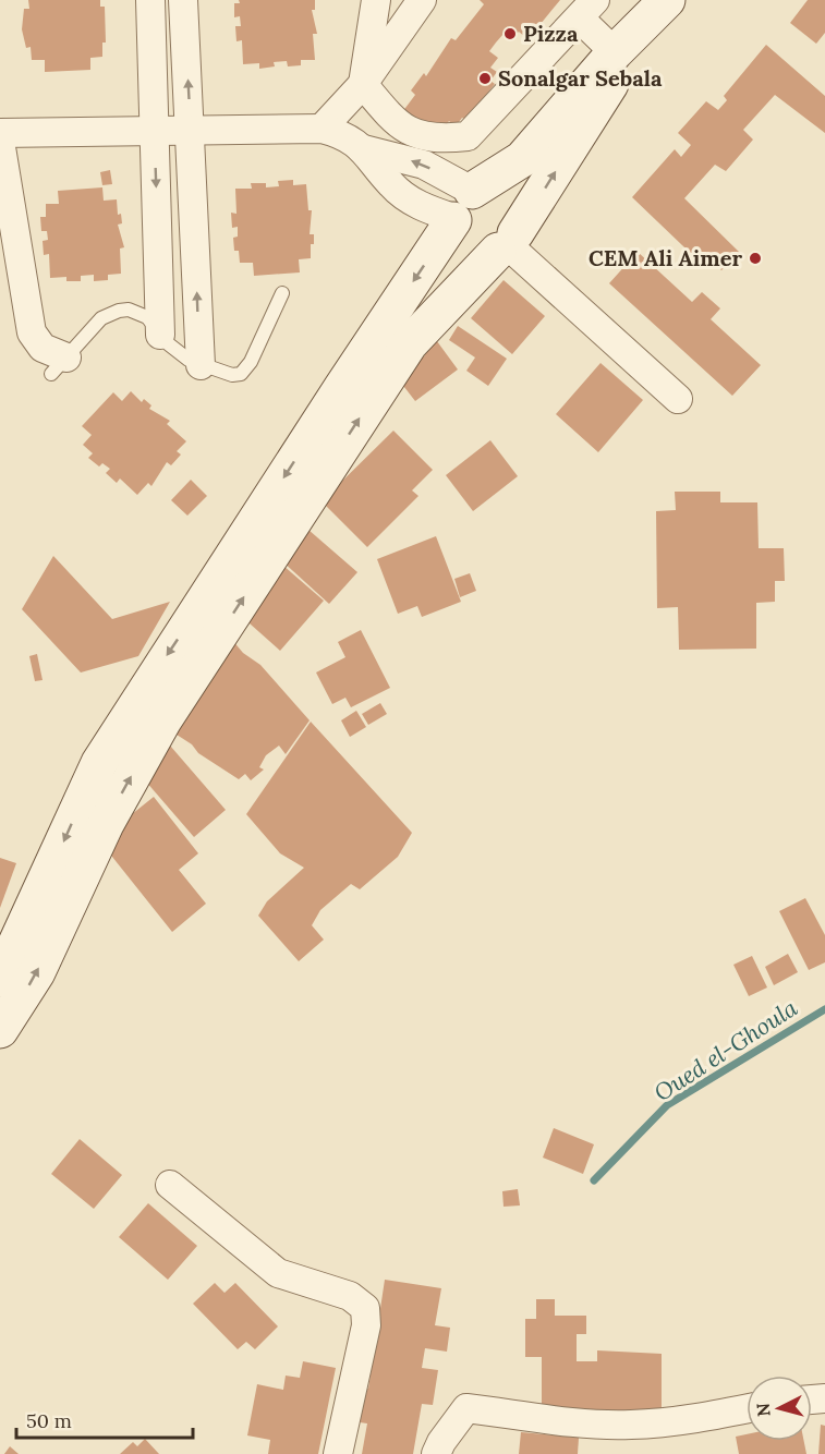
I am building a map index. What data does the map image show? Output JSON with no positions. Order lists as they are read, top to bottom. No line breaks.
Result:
{"water":["Oued el-Ghoula"],"places":["Pizza","Sonalgar Sebala","CEM Ali Aimer"],"scale_bar":"50 m","north":"left"}
